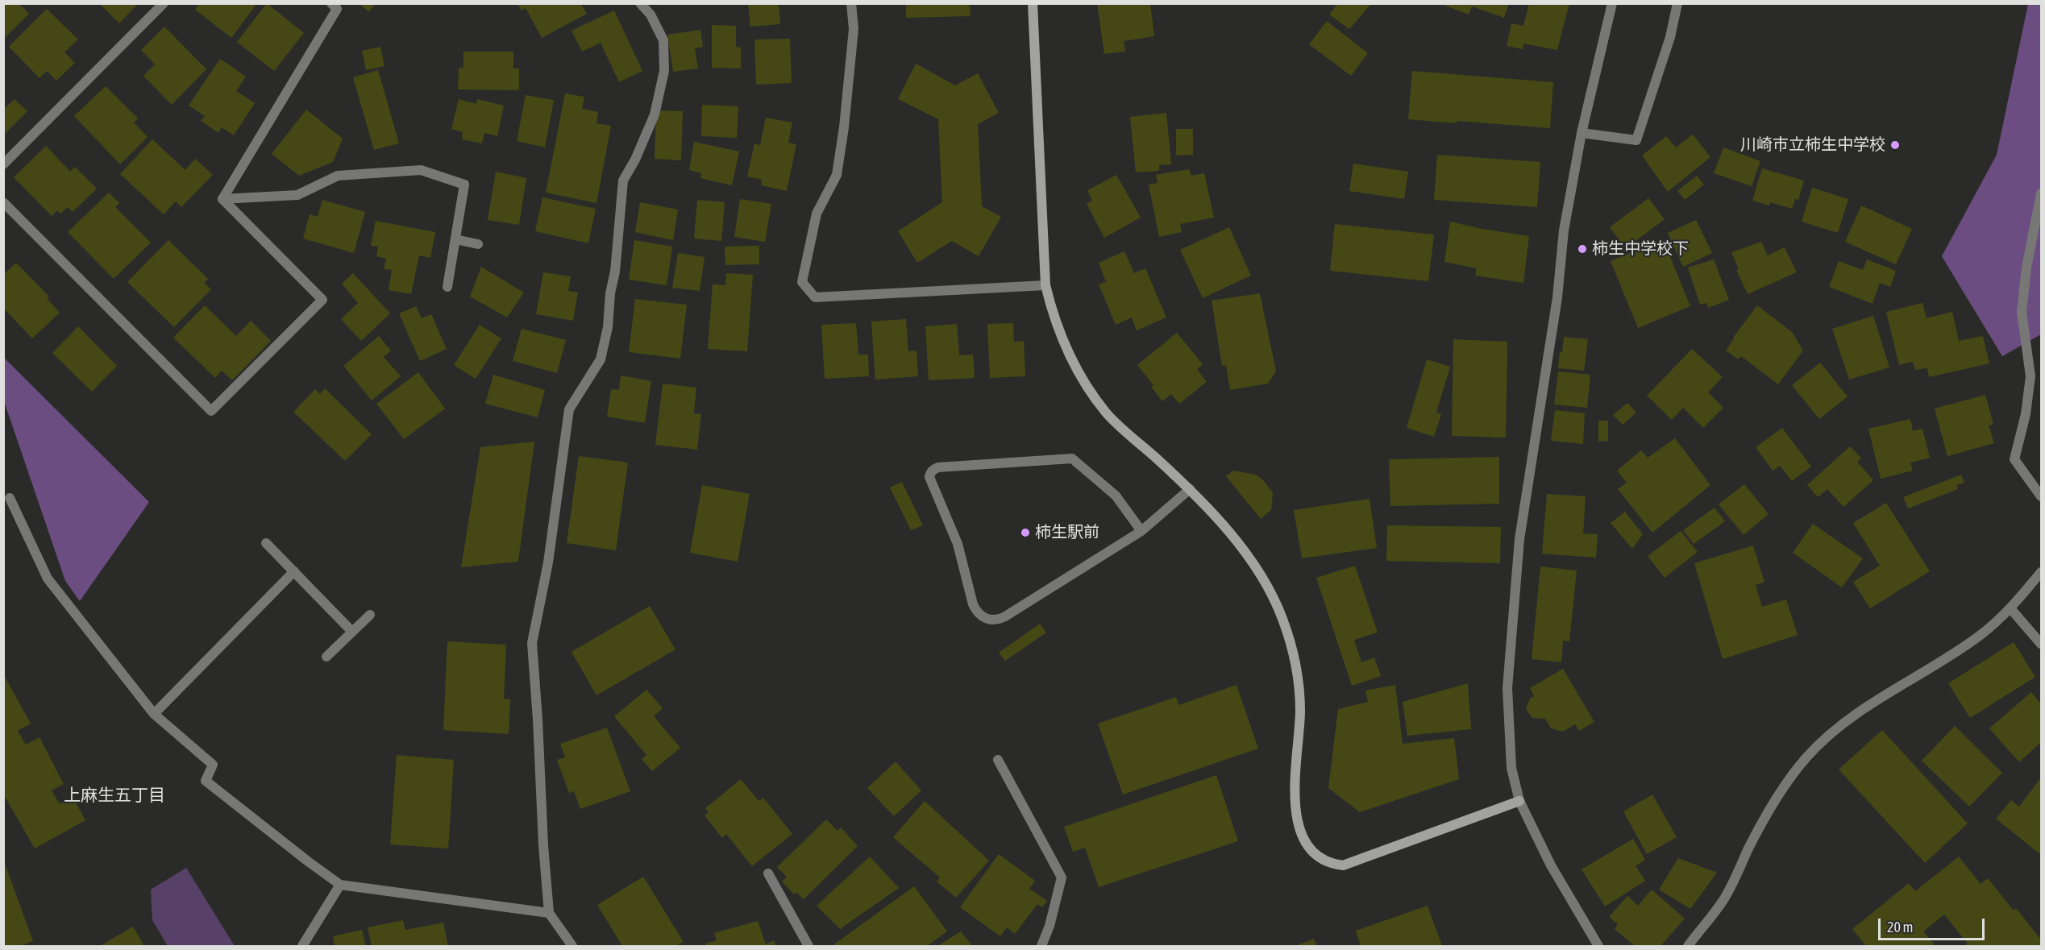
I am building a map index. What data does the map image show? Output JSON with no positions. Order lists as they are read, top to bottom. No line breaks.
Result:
{"districts":["上麻生五丁目"],"places":["川崎市立柿生中学校","柿生中学校下","柿生駅前"],"scale_bar":"20 m"}
